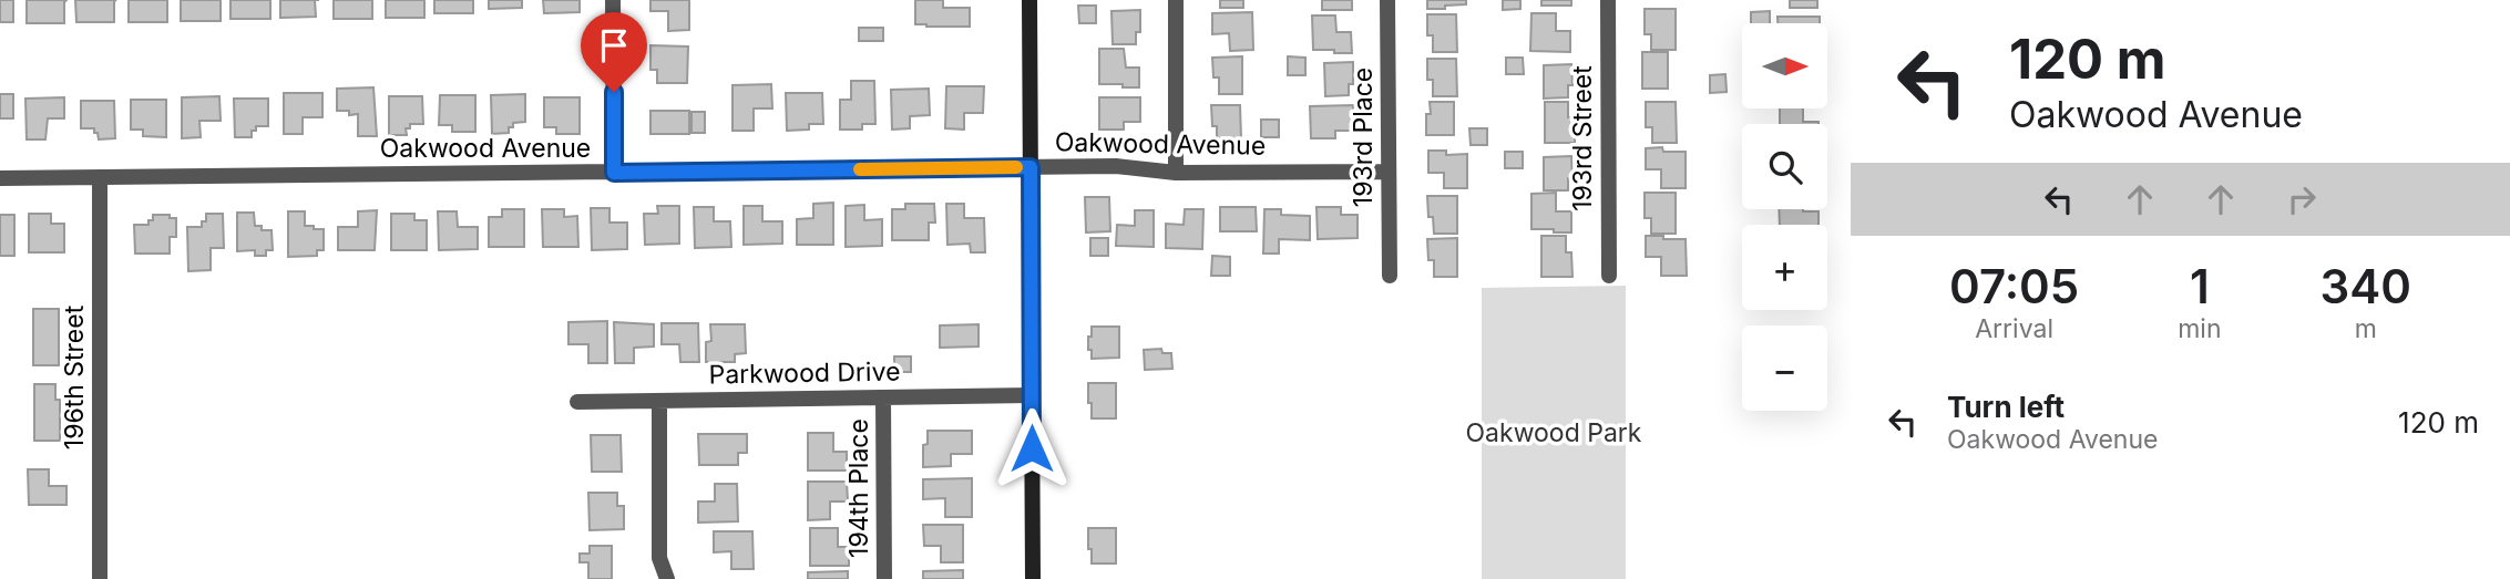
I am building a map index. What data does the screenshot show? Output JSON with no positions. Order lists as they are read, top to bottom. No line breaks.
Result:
{"streets":{"street":["193rd Place","193rd Street","Oakwood Avenue","Parkwood Drive","196th Street","194th Place"]},"crossings":[["193rd Place","Oakwood Avenue"],["Oakwood Avenue","196th Street"],["Parkwood Drive","194th Place"]],"parks":["Oakwood Park"],"north":"right","page":{"turn":["120 m","Oakwood Avenue"],"map_buttons":["+","−"],"eta":["07:05","Arrival","1","min","340","m"],"list":[{"name":"Turn left","note":"Oakwood Avenue","value":"120 m"}]}}
